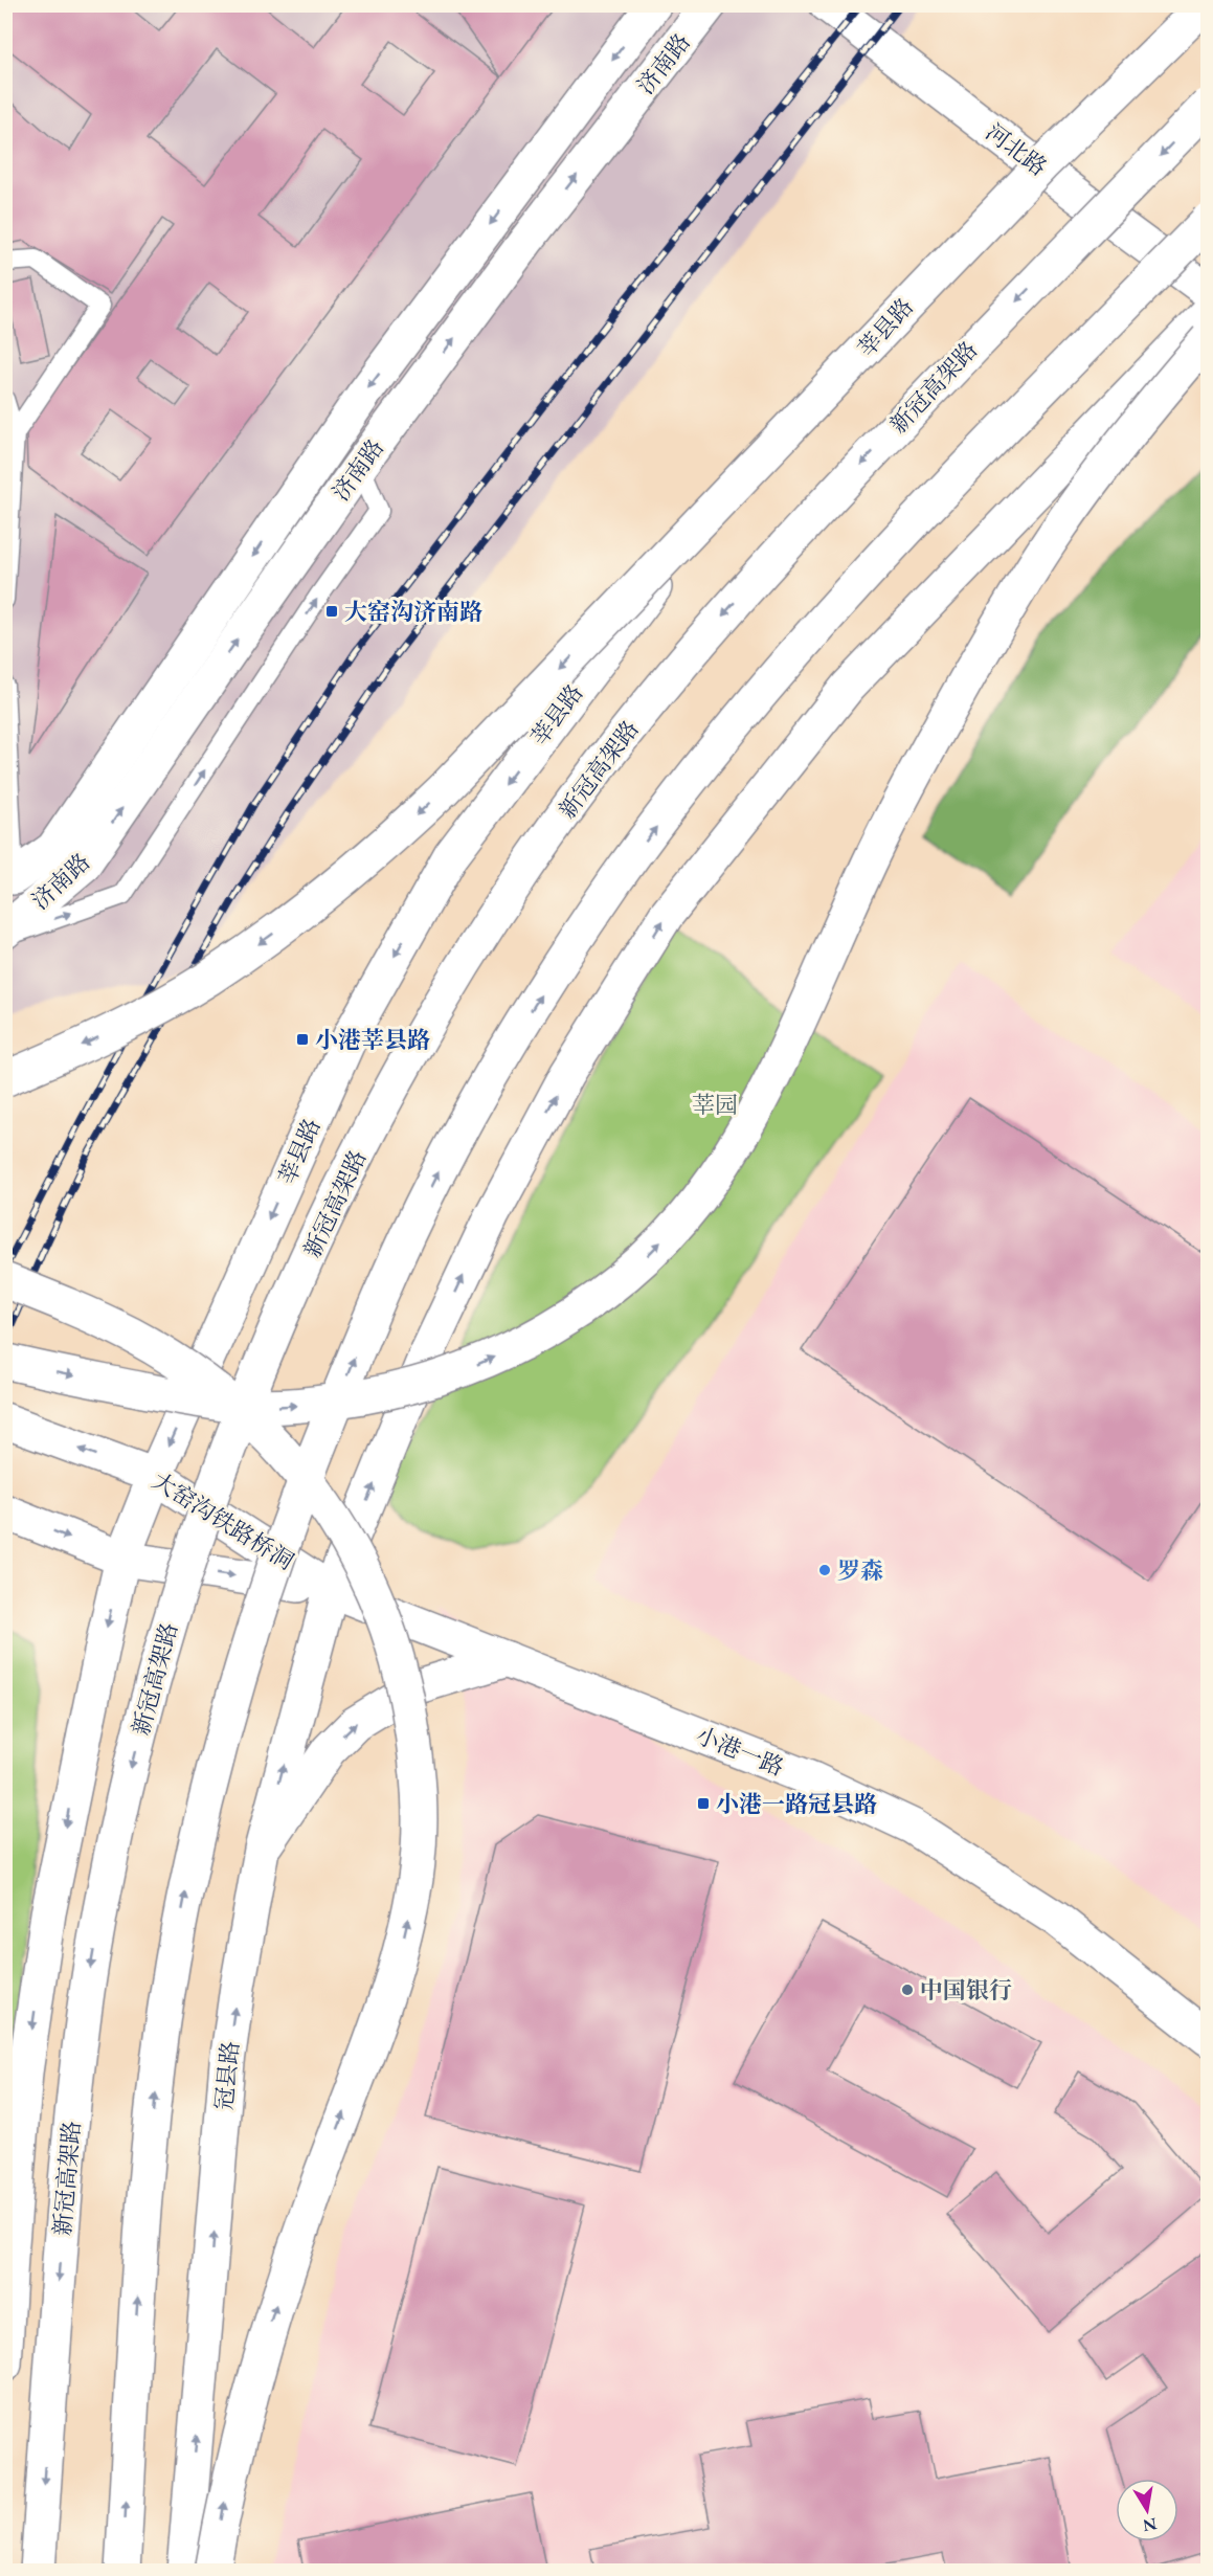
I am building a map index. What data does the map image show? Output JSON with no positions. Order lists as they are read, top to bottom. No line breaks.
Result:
{"streets":{"main road":["济南路","河北路","莘县路","新冠高架路","大窑沟铁路桥洞","小港一路","冠县路"]},"crossings":[["河北路","莘县路"],["莘县路","大窑沟铁路桥洞"],["大窑沟铁路桥洞","小港一路"],["大窑沟铁路桥洞","冠县路"],["小港一路","冠县路"]],"parks":["莘园"],"places":{"transit":["大窑沟济南路","小港莘县路","小港一路冠县路"],"other":["罗森","中国银行"]},"north":"bottom"}
